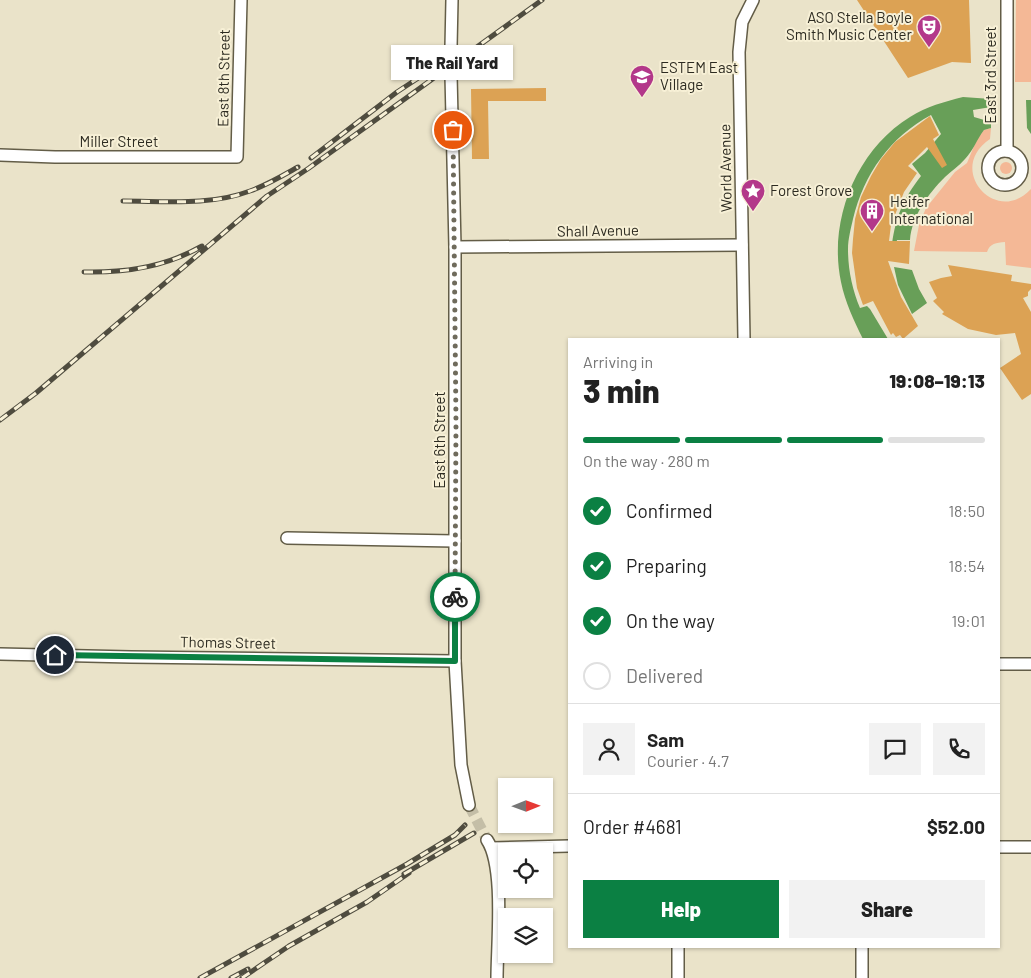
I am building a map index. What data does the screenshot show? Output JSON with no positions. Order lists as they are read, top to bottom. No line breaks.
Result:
{"streets":{"street":["East 3rd Street","East 8th Street","Miller Street","World Avenue","Shall Avenue","East 6th Street","Thomas Street"]},"crossings":[["East 8th Street","Miller Street"],["World Avenue","Shall Avenue"],["Shall Avenue","East 6th Street"],["East 6th Street","Thomas Street"]],"places":{"theatre":["ASO Stella Boyle Smith Music Center"],"school or university":["ESTEM East Village"],"other":["The Rail Yard"],"place":["Forest Grove"],"building":["Heifer International"]},"north":"right","page":{"bubble":"The Rail Yard","heading":["3 min","Arriving in","19:08–19:13"],"panel":["Sam","Courier · 4.7","Order #4681","$52.00"],"bar":"On the way · 280 m","list":[["Confirmed","18:50"],["Preparing","18:54"],["On the way","19:01"],"Delivered"],"buttons":["Help","Share"]}}
